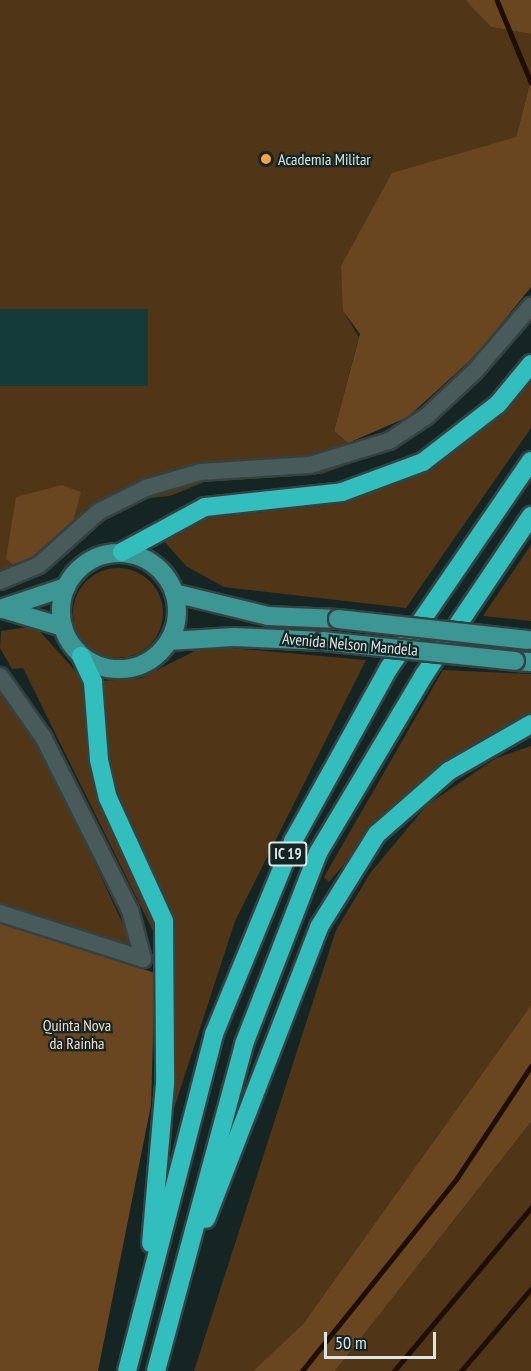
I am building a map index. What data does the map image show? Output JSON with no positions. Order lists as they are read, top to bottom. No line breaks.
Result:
{"streets":{"highway":["IC 19"],"main road":["Avenida Nelson Mandela"]},"parks":["Quinta Nova da Rainha"],"places":["Academia Militar"],"scale_bar":"50 m"}
